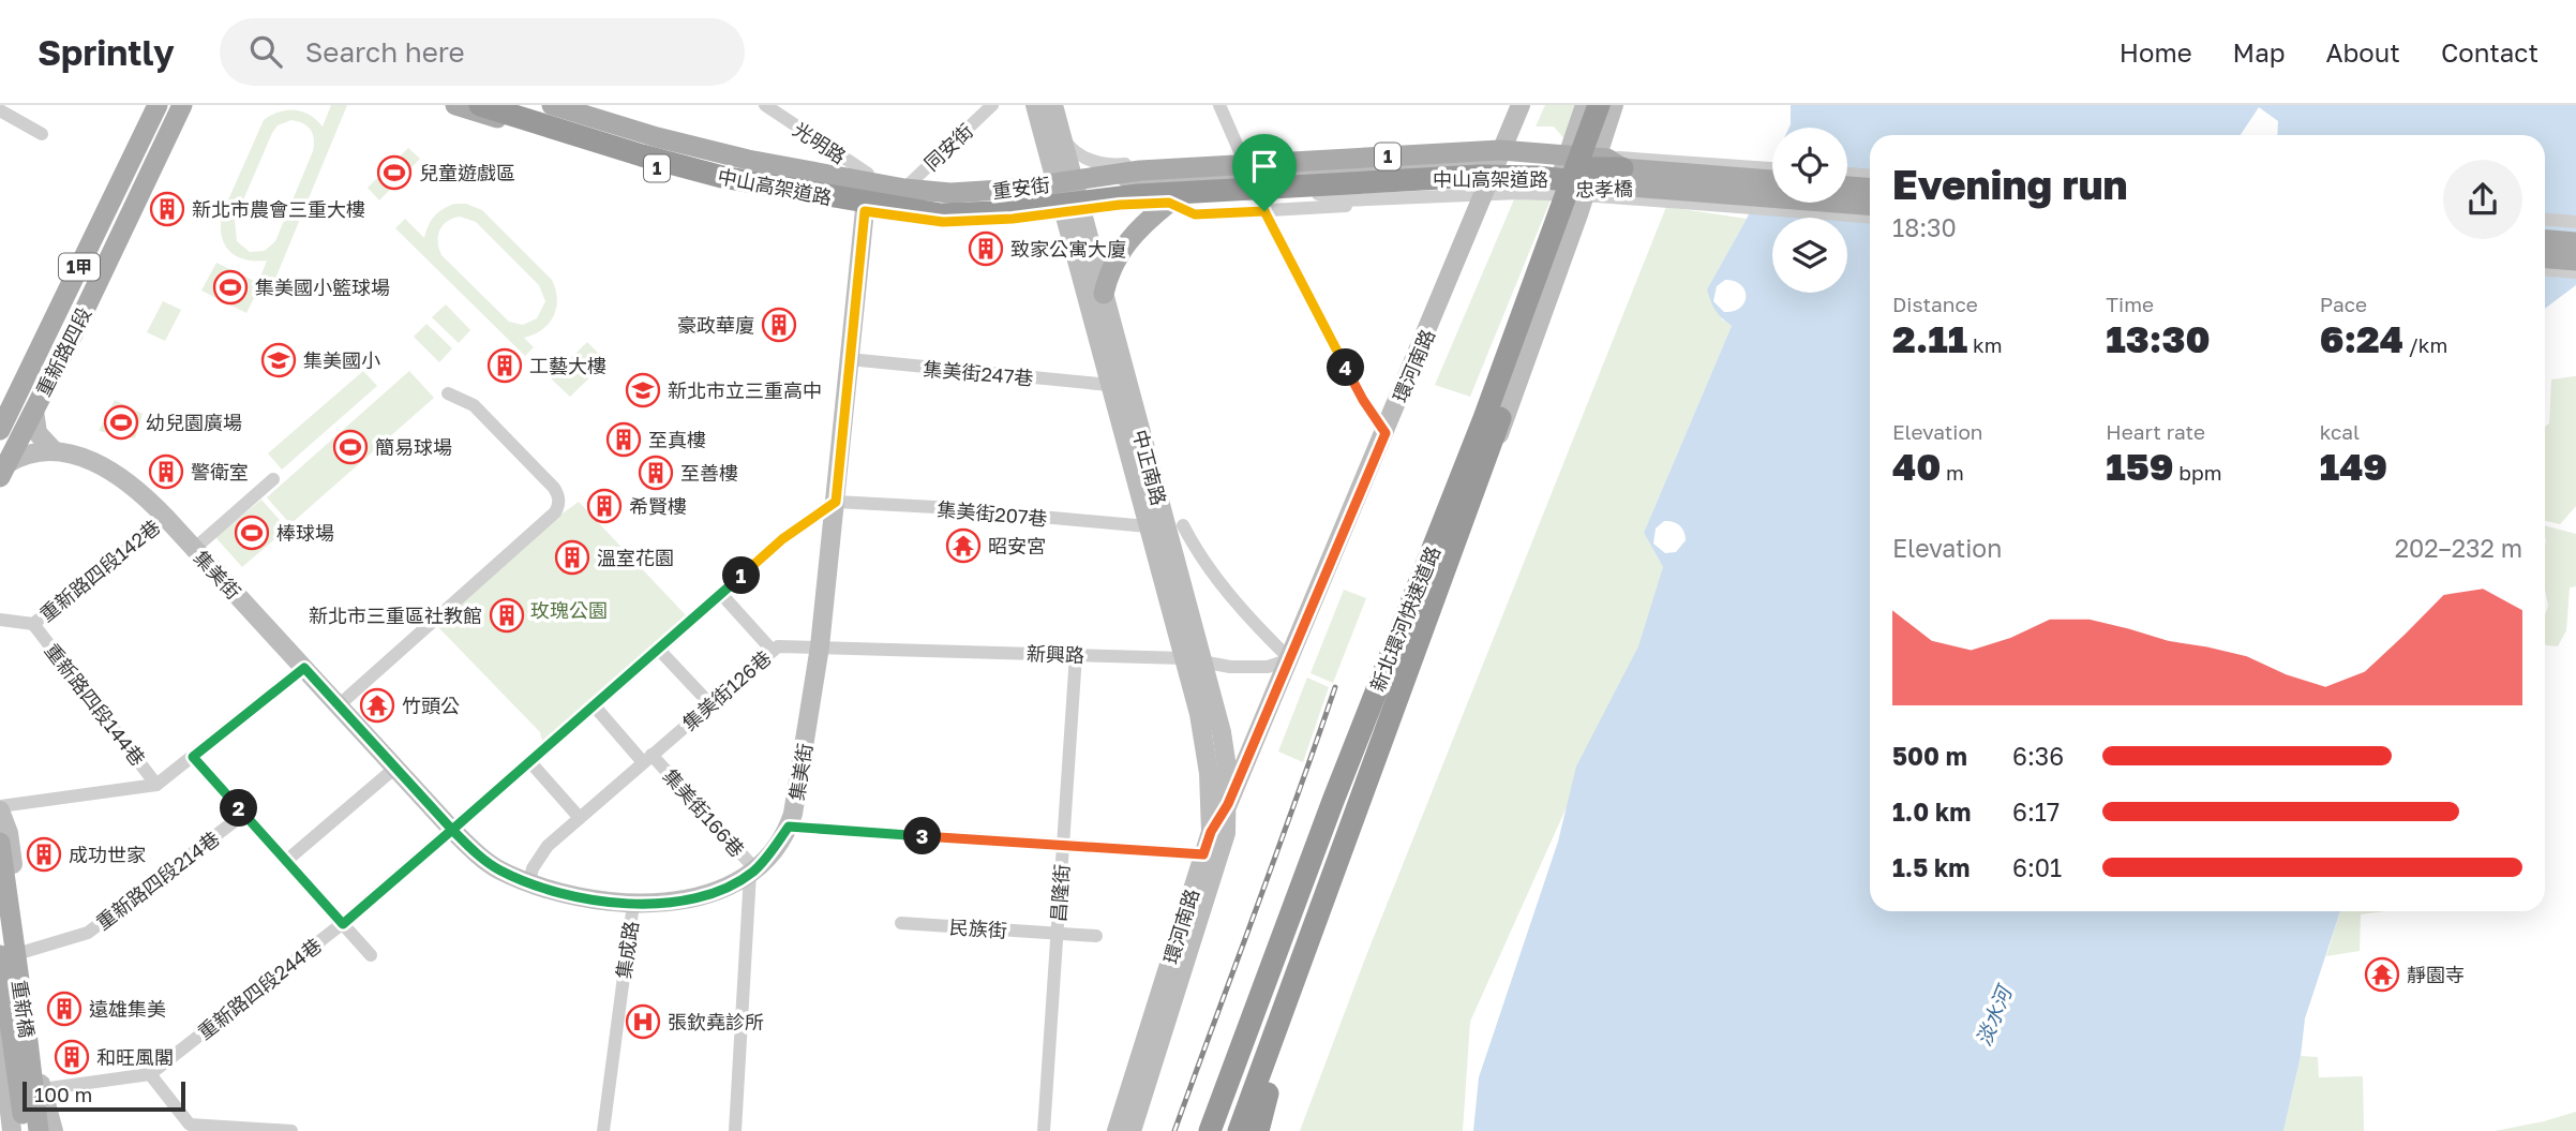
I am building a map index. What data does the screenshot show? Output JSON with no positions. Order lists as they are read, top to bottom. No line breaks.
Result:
{"streets":{"highway":["1","中山高架道路","新北環河快速道路"],"main road":["重安街","忠孝橋","1甲","重新路四段","重新橋"],"street":["光明路","同安街","環河南路","集美街247巷","中正南路","集美街207巷","重新路四段142巷","集美街","新興路","集美街126巷","重新路四段144巷","集美街166巷","重新路四段214巷","昌隆街","民族街","集成路","重新路四段244巷"]},"crossings":[["光明路","重安街"],["光明路","集美街"],["同安街","重安街"],["中山高架道路","忠孝橋"],["重安街","忠孝橋"],["重安街","環河南路"],["重安街","中正南路"],["重安街","集美街"],["環河南路","中正南路"],["環河南路","新興路"],["集美街247巷","中正南路"],["集美街247巷","集美街"],["中正南路","集美街207巷"],["中正南路","新興路"],["集美街207巷","集美街"],["集美街207巷","重新路四段244巷"],["重新路四段142巷","集美街"],["重新路四段142巷","重新路四段144巷"],["集美街","新興路"],["集美街","集美街126巷"],["集美街","集美街166巷"],["集美街","集成路"],["集美街","重新路四段244巷"],["新興路","集美街126巷"],["新興路","昌隆街"],["集美街126巷","集美街166巷"],["昌隆街","民族街"]],"water":["淡水河"],"parks":["玫瑰公園"],"places":{"sports":["兒童遊戲區","集美國小籃球場","幼兒園廣場","簡易球場","棒球場"],"building":["新北市農會三重大樓","致家公寓大廈","豪政華廈","工藝大樓","至真樓","警衛室","至善樓","希賢樓","溫室花園","新北市三重區社教館","成功世家","遠雄集美","和旺風閣"],"school or university":["集美國小","新北市立三重高中"],"temple":["昭安宮","竹頭公","靜園寺"],"hospital":["張欽堯診所"]},"scale_bar":"100 m","page":{"header":"Sprintly","search":"Search here","nav":["Home","Map","About","Contact"],"heading":["Evening run","18:30"],"stats":[["Distance","2.11 km"],["Time","13:30"],["Pace","6:24 /km"],["Elevation","40 m"],["Heart rate","159 bpm"],["kcal","149"]],"pins":["4","1","2","3"],"chart":["Elevation","202–232 m"],"list":[{"name":"500 m","note":"6:36"},{"name":"1.0 km","note":"6:17"},{"name":"1.5 km","note":"6:01"}],"scale":"100 m"}}
